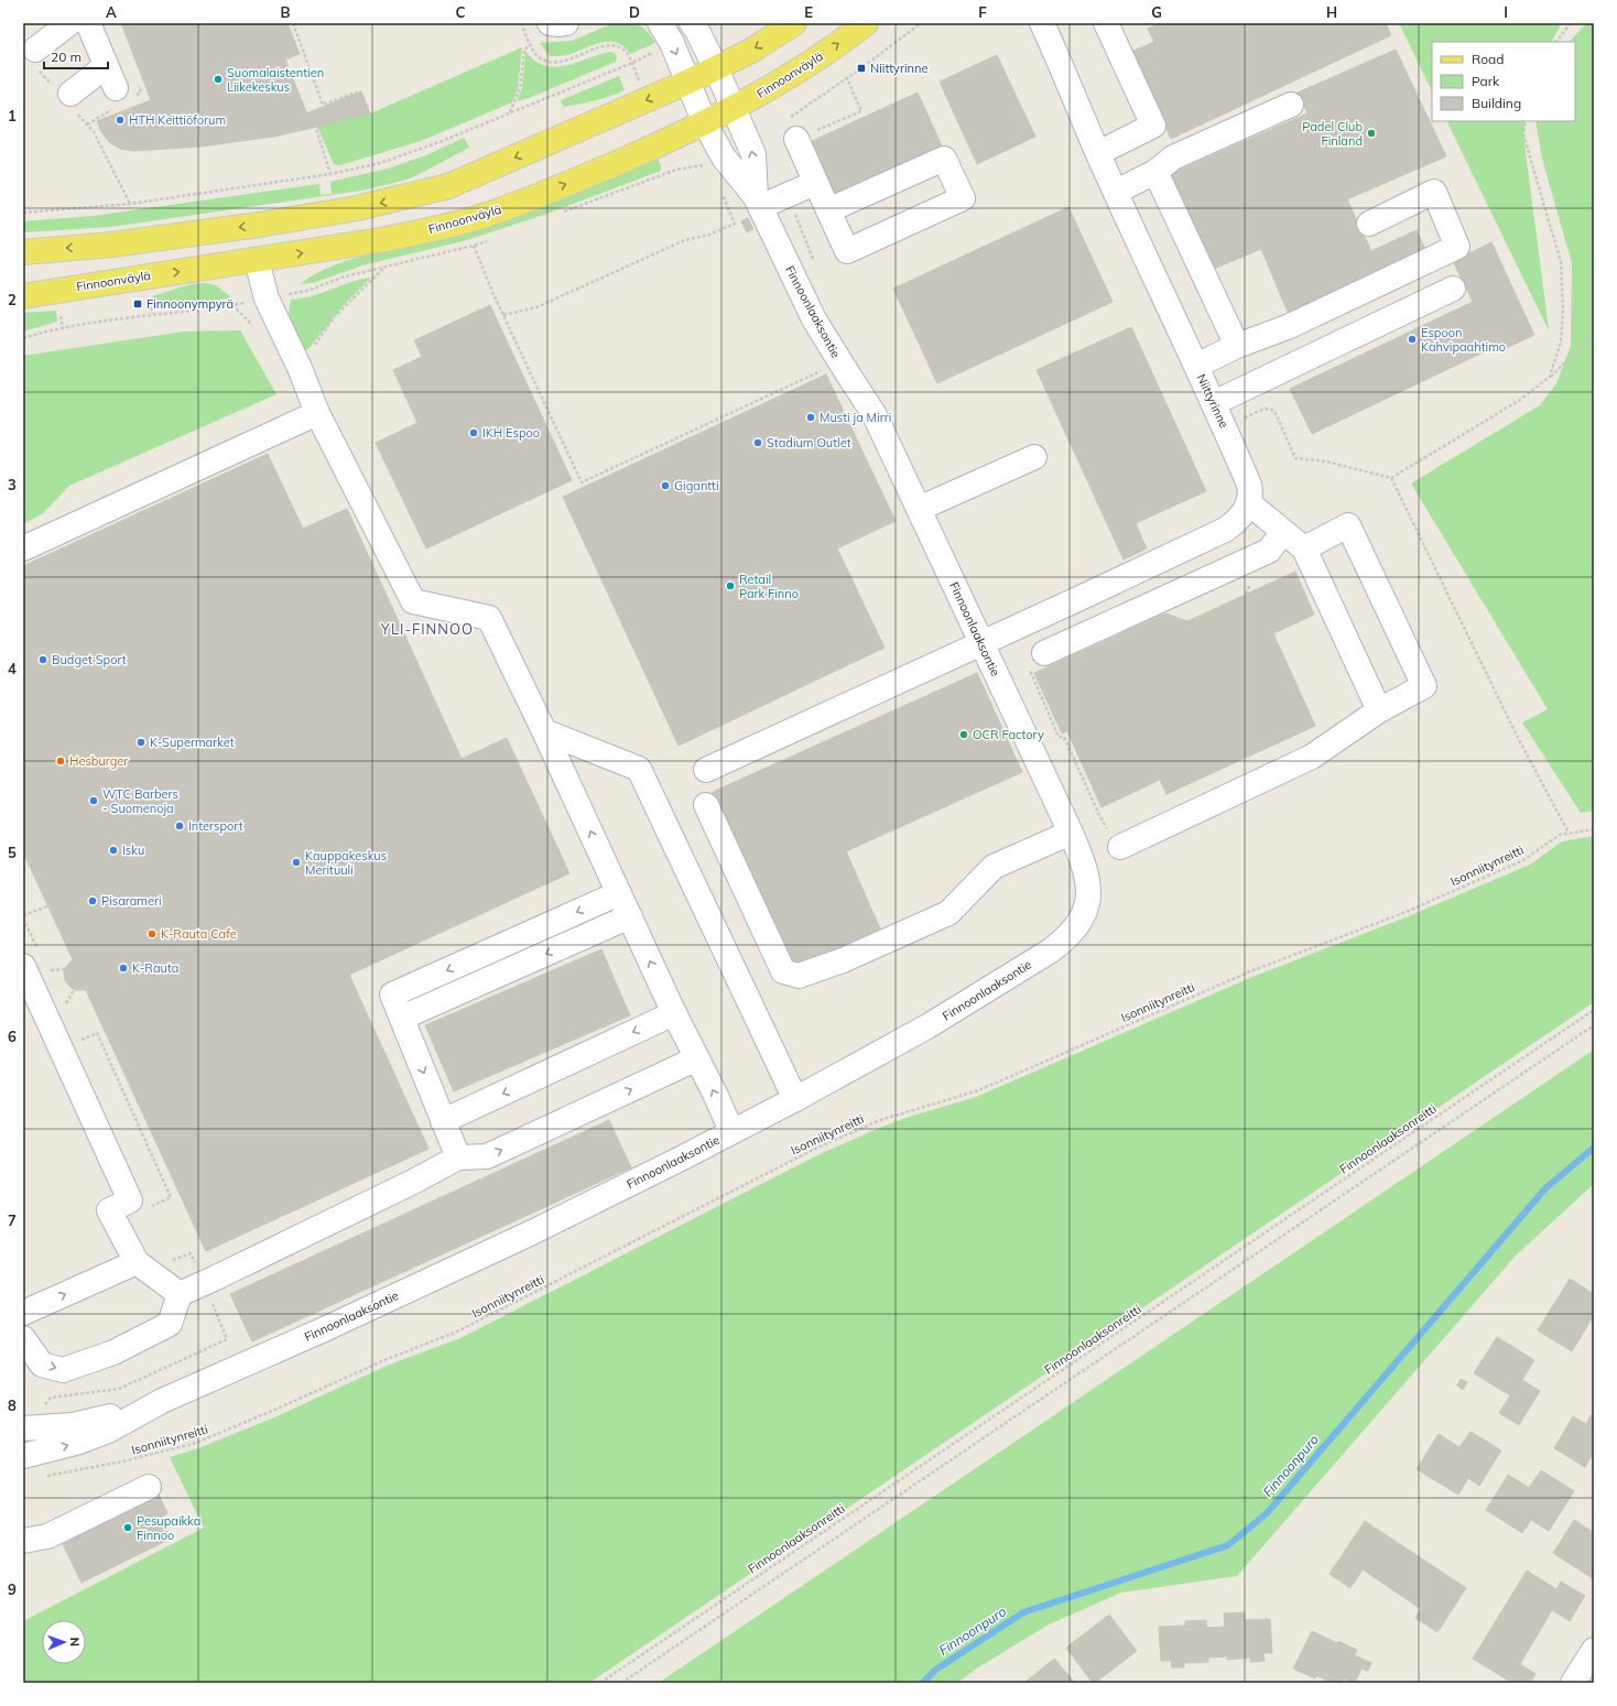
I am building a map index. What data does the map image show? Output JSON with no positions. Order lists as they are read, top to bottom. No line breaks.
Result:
{"streets":{"main road":["Finnoonväylä"],"street":["Finnoonlaaksontie","Niittyrinne"],"path":["Isonniitynreitti","Finnoonlaaksonreitti"]},"crossings":[["Finnoonväylä","Finnoonlaaksontie"]],"districts":["YLI-FINNOO"],"water":["Finnoonpuro"],"places":{"transit":["Niittyrinne","Finnoonympyrä"],"other":["Suomalaistentien Liikekeskus","HTH Keittiöforum","Padel Club Finland","Espoon Kahvipaahtimo","Musti ja Mirri","IKH Espoo","Stadium Outlet","Gigantti","Retail Park Finno","Budget Sport","OCR Factory","K-Supermarket","Hesburger","WTC Barbers - Suomenoja","Intersport","Isku","Kauppakeskus Merituuli","Pisarameri","K-Rauta Cafe","K-Rauta","Pesupaikka Finnoo"]},"legend":["Road","Park","Building"],"scale_bar":"20 m","north":"right","grid":{"columns":["A","B","C","D","E","F","G","H","I"],"rows":["1","2","3","4","5","6","7","8","9"]}}
